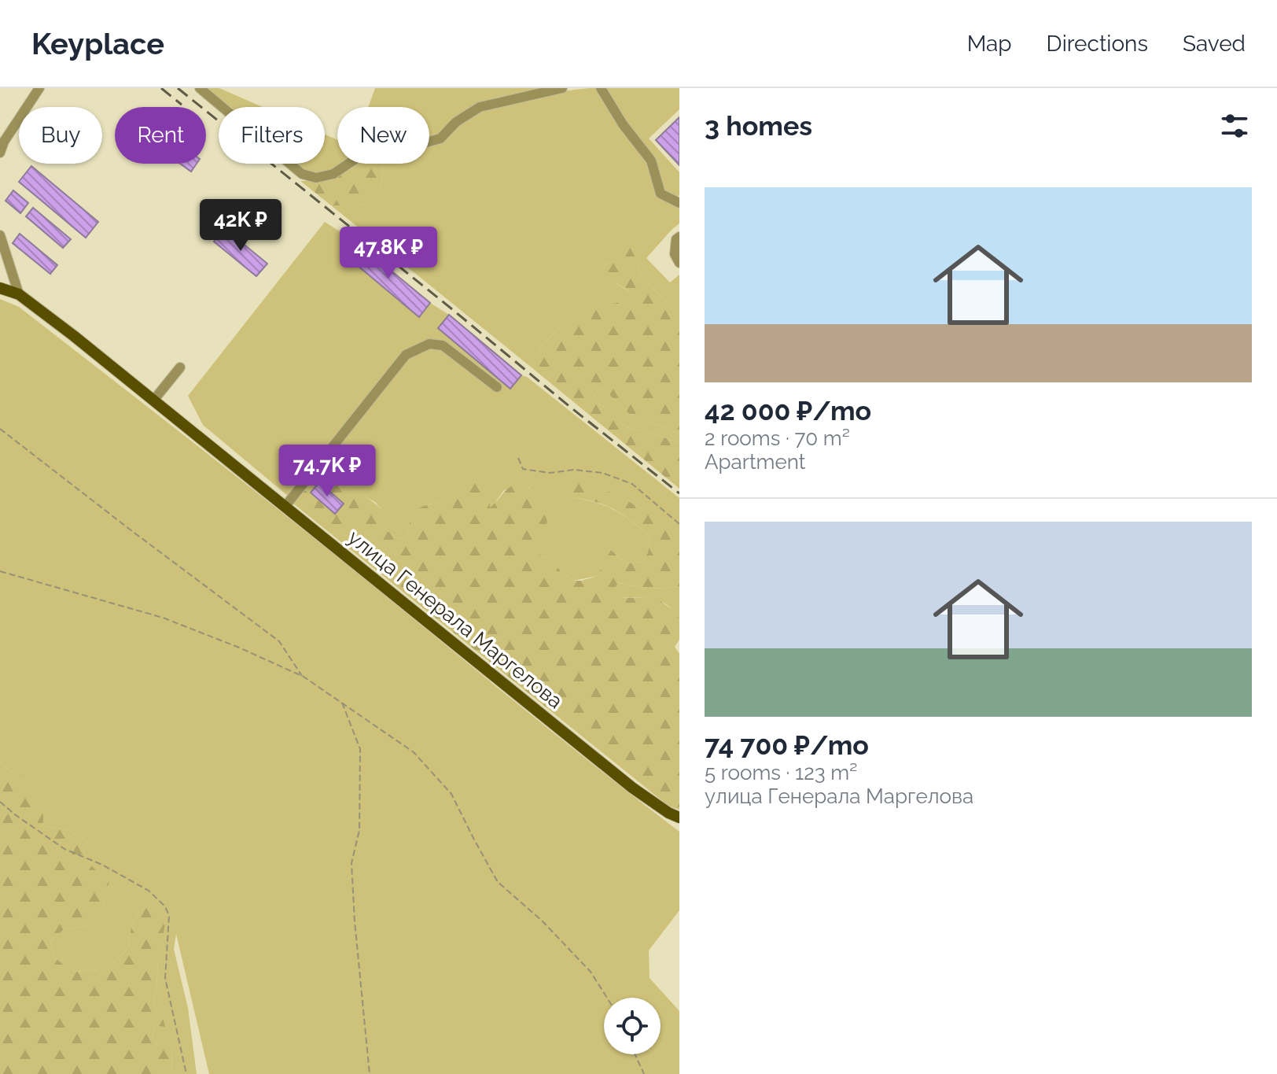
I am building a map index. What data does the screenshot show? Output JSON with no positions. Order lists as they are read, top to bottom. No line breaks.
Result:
{"streets":{"main road":["улица Генерала Маргелова"]},"page":{"header":"Keyplace","nav":["Map","Directions","Saved"],"heading":"3 homes","chip":["Buy","Rent","Filters","New"],"list":[{"name":"42 000 ₽/mo","note":"2 rooms · 70 m² · Apartment"},{"name":"74 700 ₽/mo","note":"5 rooms · 123 m² · улица Генерала Маргелова"}],"price":["42K ₽","47.8K ₽","74.7K ₽"]}}
